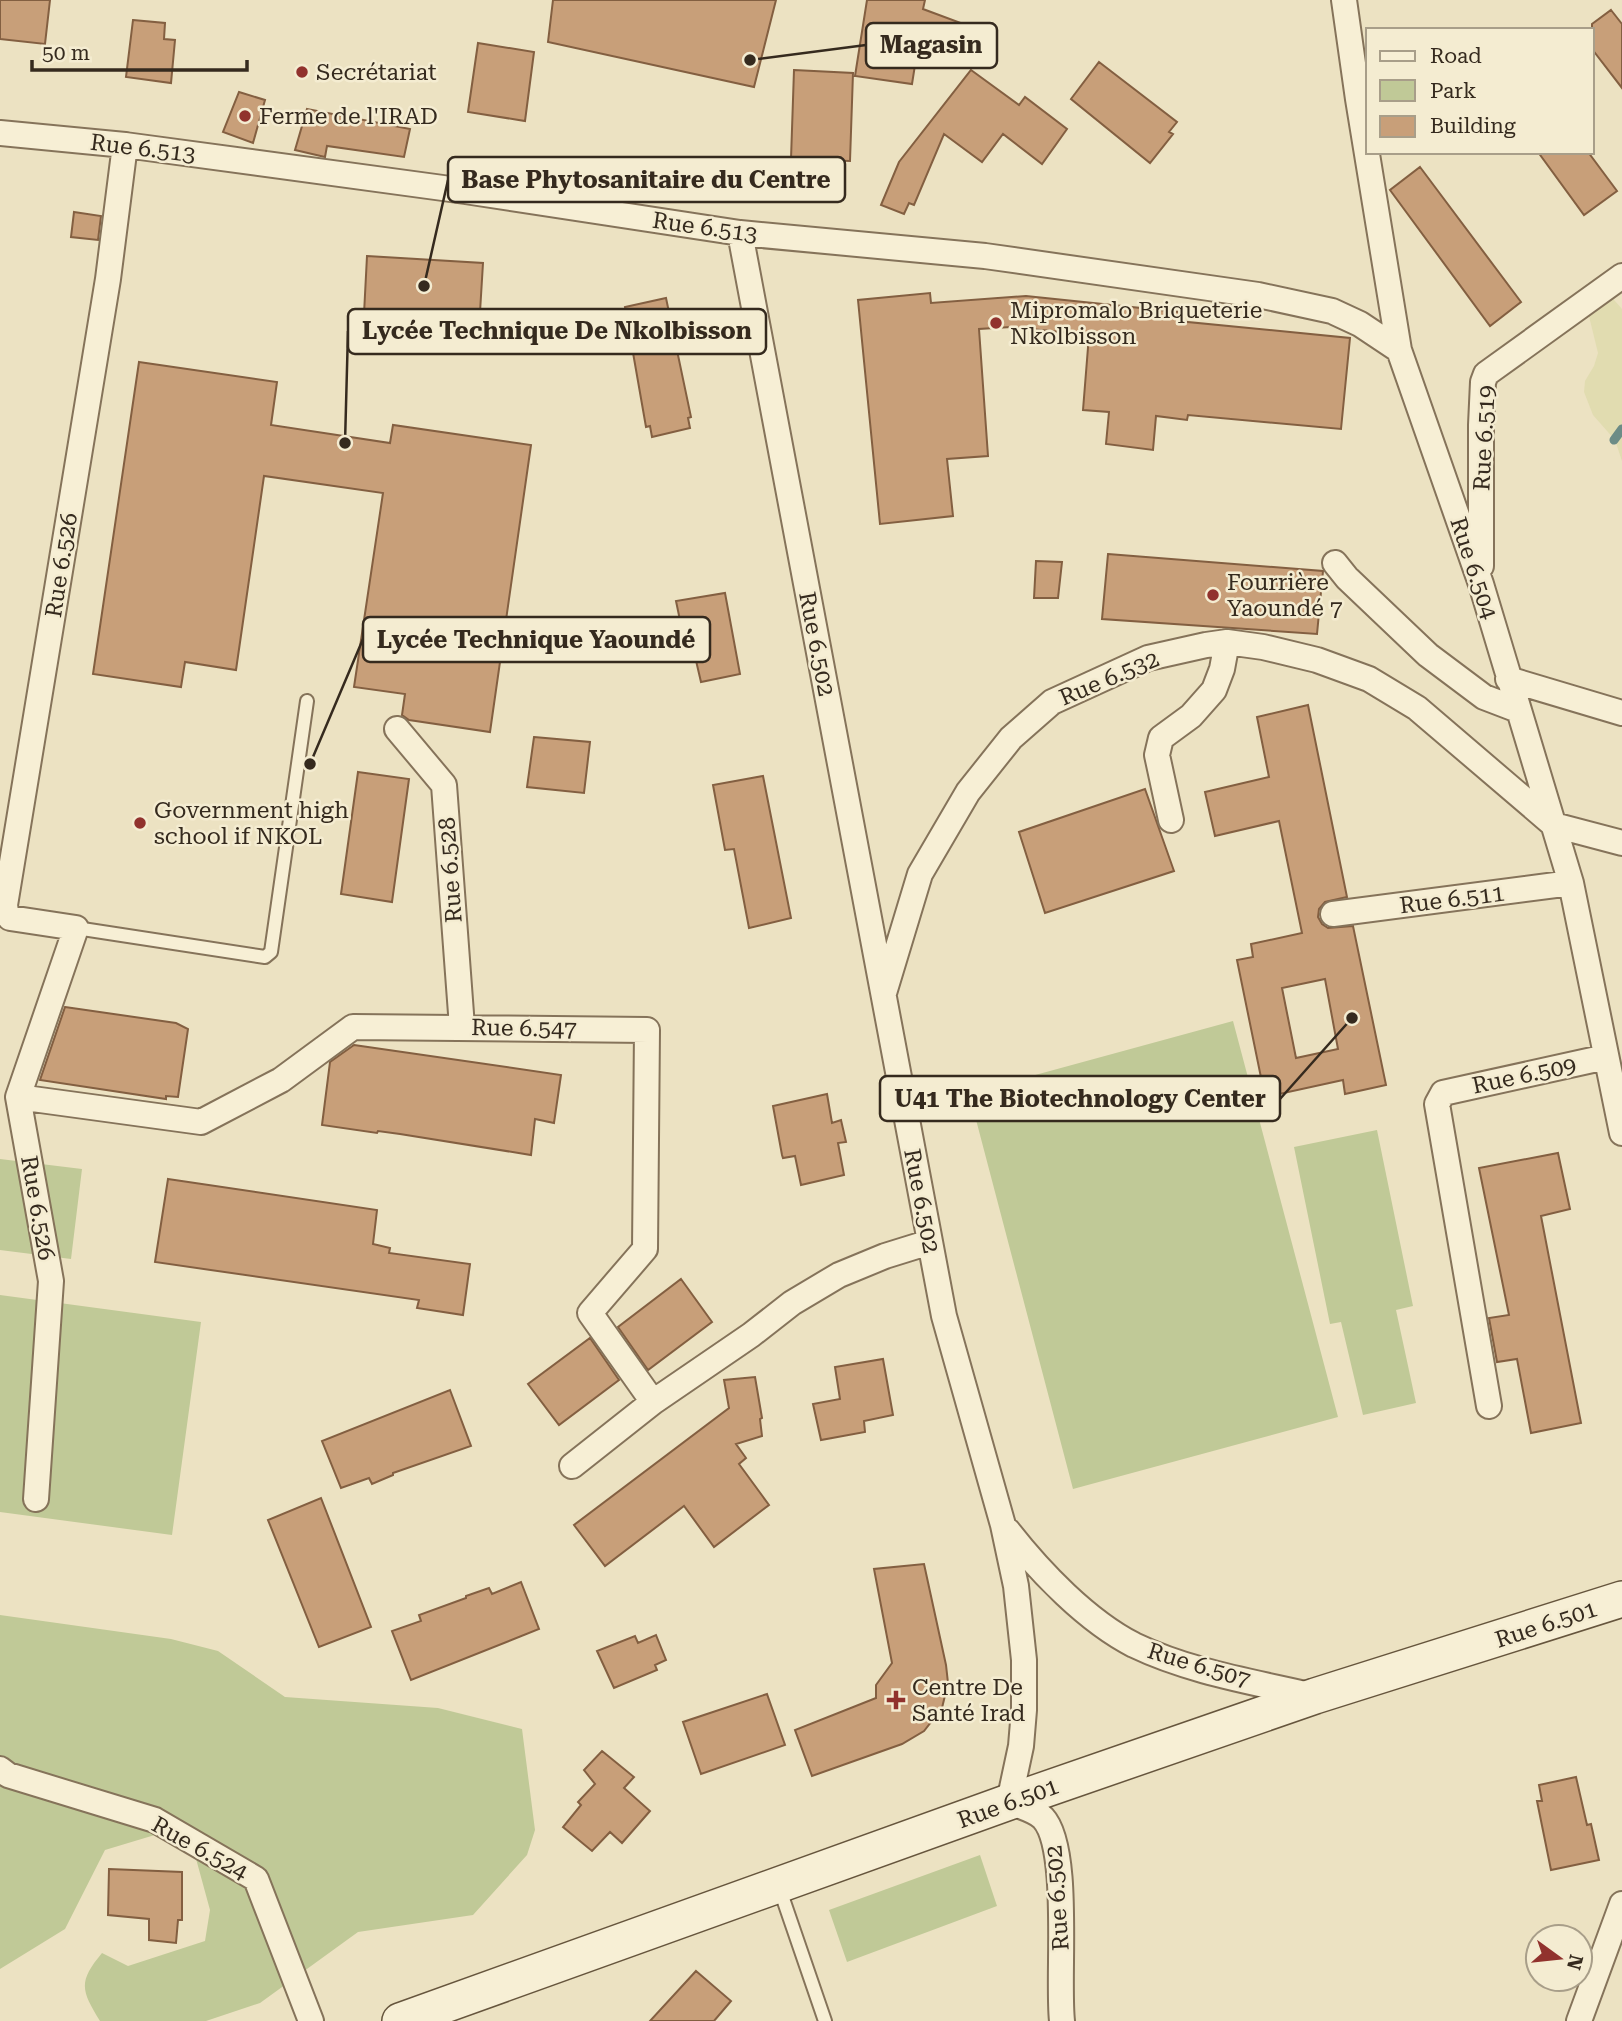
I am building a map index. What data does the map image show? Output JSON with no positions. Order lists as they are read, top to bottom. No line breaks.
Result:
{"streets":{"street":["Rue 6.513","Rue 6.519","Rue 6.526","Rue 6.504","Rue 6.502","Rue 6.532","Rue 6.528","Rue 6.511","Rue 6.547","Rue 6.509","Rue 6.501","Rue 6.507","Rue 6.524"]},"crossings":[["Rue 6.513","Rue 6.526"],["Rue 6.513","Rue 6.504"],["Rue 6.513","Rue 6.502"],["Rue 6.519","Rue 6.504"],["Rue 6.526","Rue 6.547"],["Rue 6.504","Rue 6.532"],["Rue 6.504","Rue 6.511"],["Rue 6.504","Rue 6.509"],["Rue 6.502","Rue 6.532"],["Rue 6.502","Rue 6.501"],["Rue 6.502","Rue 6.507"],["Rue 6.528","Rue 6.547"],["Rue 6.501","Rue 6.507"]],"places":{"other":["Magasin","Secrétariat","Ferme de l'IRAD","Base Phytosanitaire du Centre","Mipromalo Briqueterie Nkolbisson","Lycée Technique De Nkolbisson","Fourrière Yaoundé 7","Lycée Technique Yaoundé","Government high school if NKOL","U41 The Biotechnology Center"],"health":["Centre De Santé Irad"]},"legend":["Road","Park","Building"],"scale_bar":"50 m","north":"right"}
